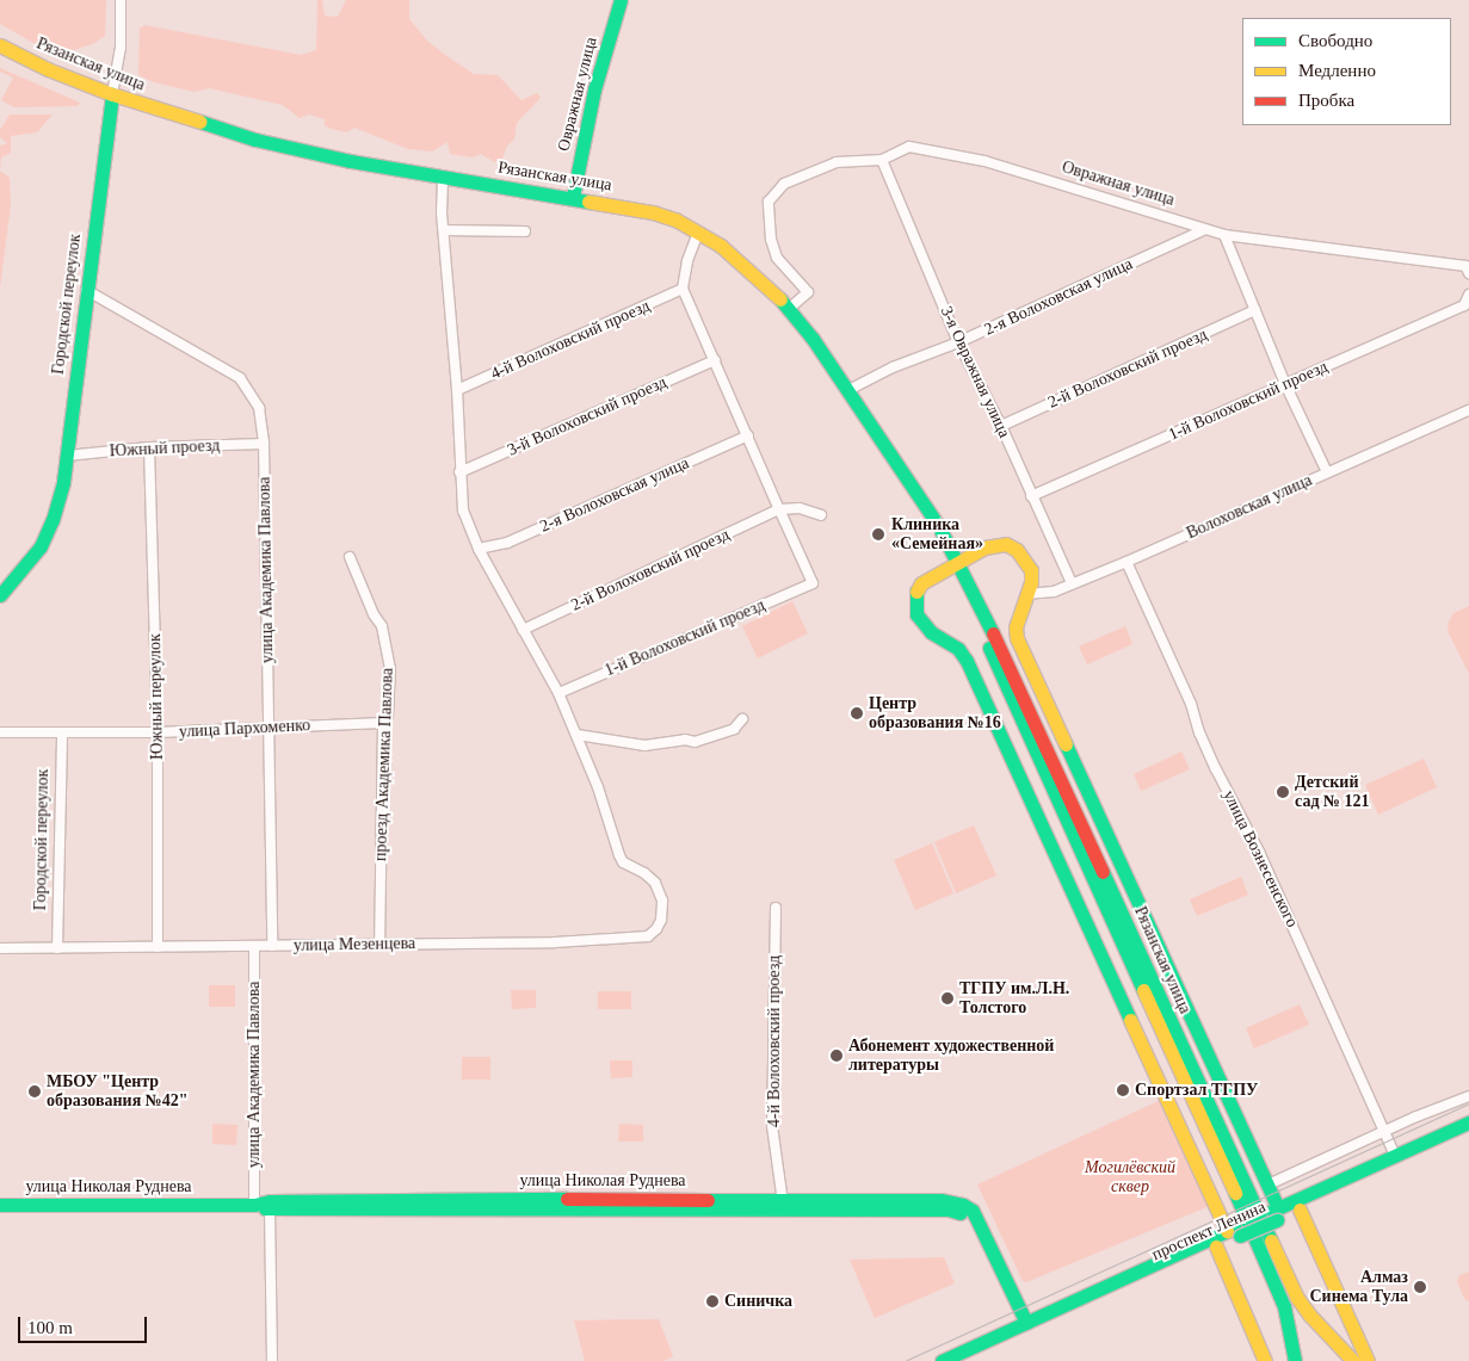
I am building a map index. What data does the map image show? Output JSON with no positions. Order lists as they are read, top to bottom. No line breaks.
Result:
{"streets":{"main road":["Рязанская улица","Овражная улица","Городской переулок","улица Николая Руднева","проспект Ленина"],"street":["2-я Волоховская улица","4-й Волоховский проезд","2-й Волоховский проезд","3-я Овражная улица","1-й Волоховский проезд","3-й Волоховский проезд","Южный проезд","Волоховская улица","улица Академика Павлова","Южный переулок","улица Пархоменко","проезд Академика Павлова","улица Вознесенского","улица Мезенцева"]},"crossings":[["Рязанская улица","Овражная улица"],["Рязанская улица","2-я Волоховская улица"],["Рязанская улица","Городской переулок"],["Овражная улица","2-я Волоховская улица"],["Овражная улица","3-я Овражная улица"],["2-я Волоховская улица","3-я Овражная улица"],["Городской переулок","Южный проезд"],["Городской переулок","улица Академика Павлова"],["Городской переулок","улица Пархоменко"],["Городской переулок","улица Мезенцева"],["4-й Волоховский проезд","улица Николая Руднева"],["2-й Волоховский проезд","3-я Овражная улица"],["2-й Волоховский проезд","1-й Волоховский проезд"],["3-я Овражная улица","1-й Волоховский проезд"],["3-я Овражная улица","Волоховская улица"],["Южный проезд","улица Академика Павлова"],["Южный проезд","Южный переулок"],["Волоховская улица","улица Вознесенского"],["улица Академика Павлова","улица Пархоменко"],["улица Академика Павлова","улица Мезенцева"],["улица Академика Павлова","улица Николая Руднева"],["Южный переулок","улица Пархоменко"],["Южный переулок","улица Мезенцева"],["улица Пархоменко","проезд Академика Павлова"],["проезд Академика Павлова","улица Мезенцева"],["улица Вознесенского","проспект Ленина"],["улица Николая Руднева","проспект Ленина"]],"parks":["Могилёвский сквер"],"places":["Клиника «Семейная»","Центр образования №16","Детский сад № 121","ТГПУ им.Л.Н. Толстого","Абонемент художественной литературы","Спортзал ТГПУ","МБОУ \"Центр образования №42\"","Алмаз Синема Тула","Синичка"],"legend":["Свободно","Медленно","Пробка"],"scale_bar":"100 m"}
